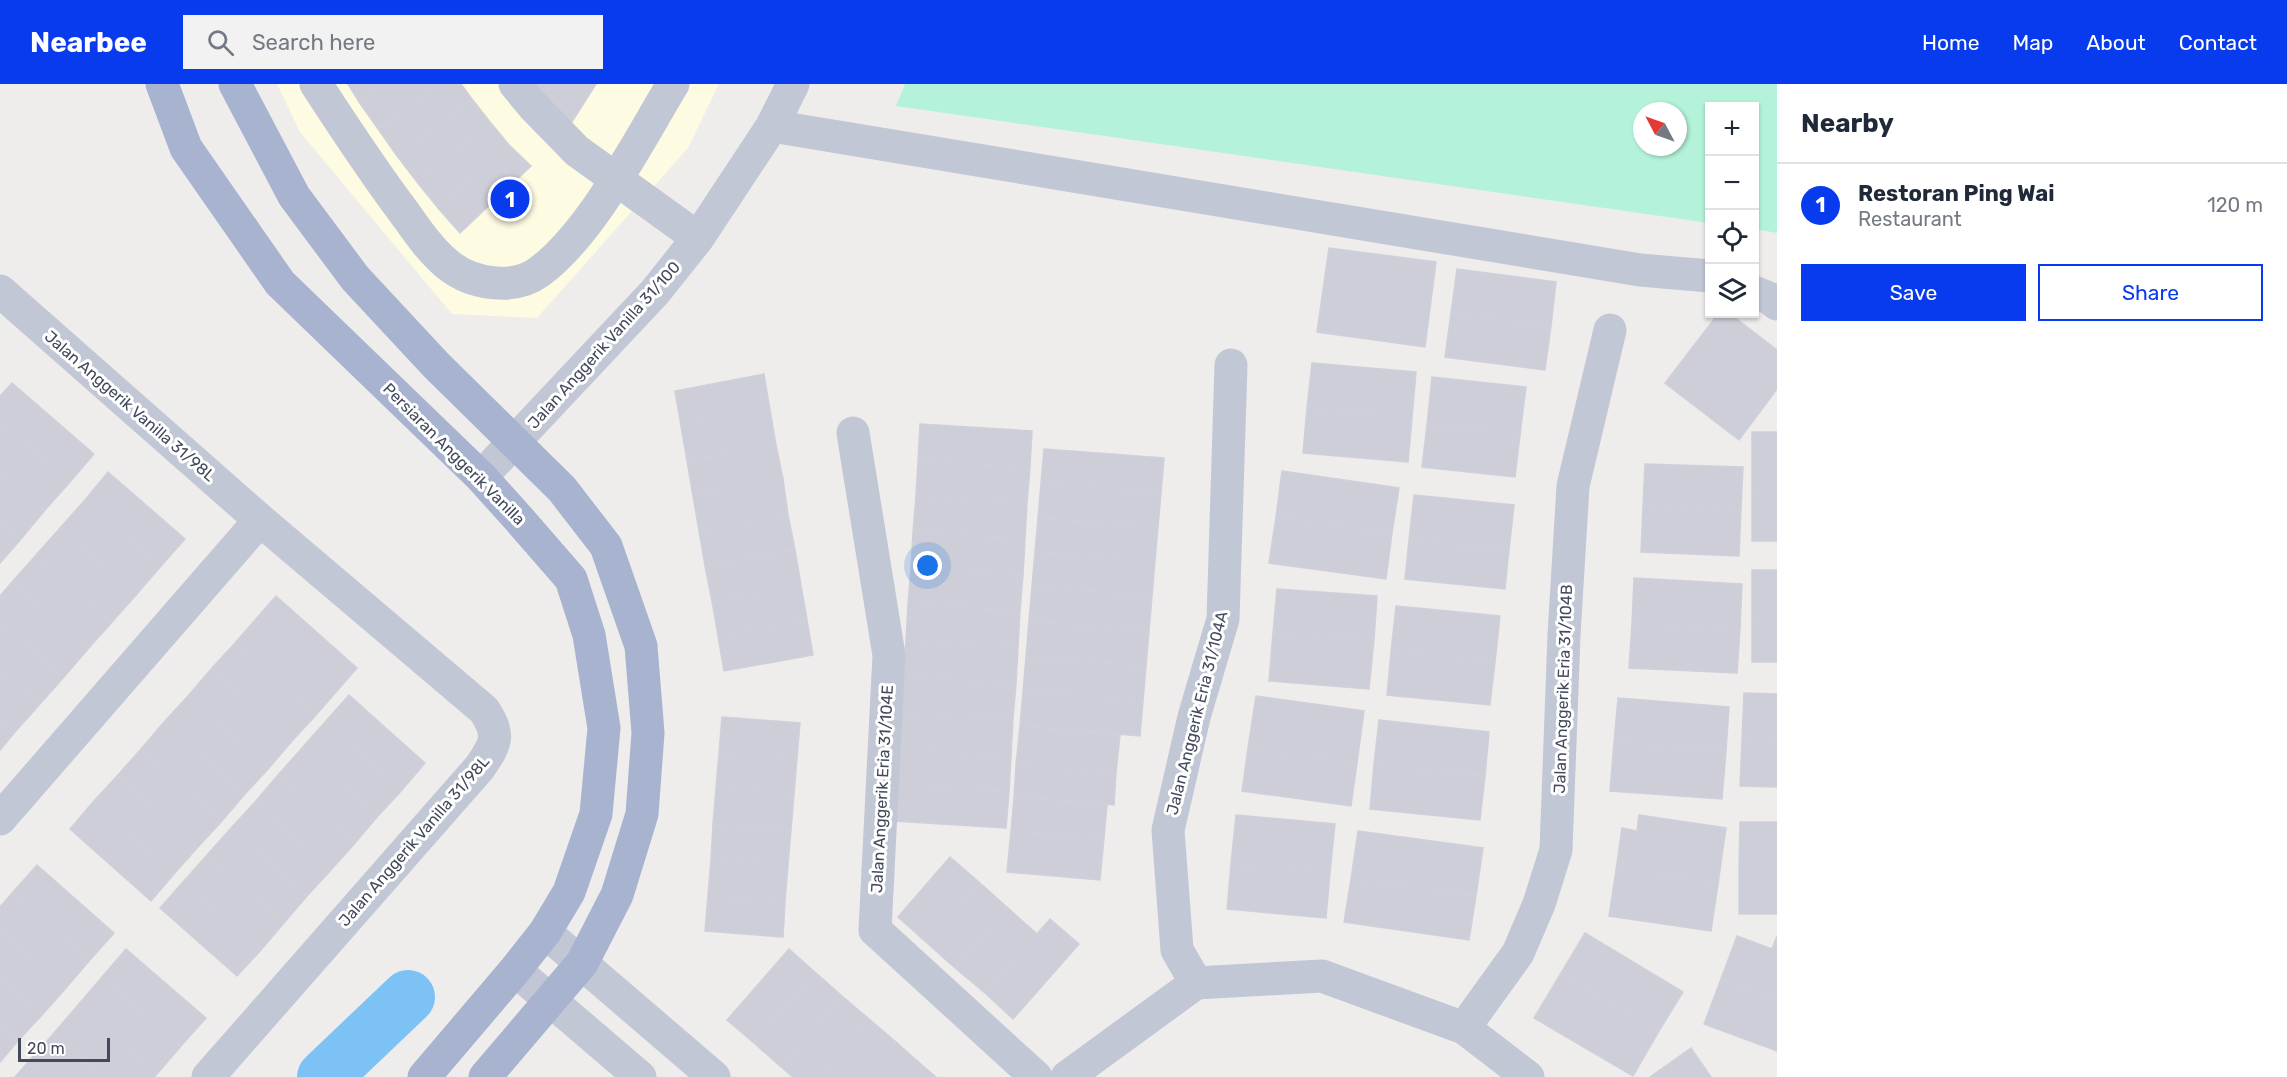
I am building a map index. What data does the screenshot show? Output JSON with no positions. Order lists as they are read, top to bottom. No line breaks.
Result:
{"streets":{"main road":["Persiaran Anggerik Vanilla"],"street":["Jalan Anggerik Vanilla 31/100","Jalan Anggerik Vanilla 31/98L","Jalan Anggerik Eria 31/104B","Jalan Anggerik Eria 31/104A","Jalan Anggerik Eria 31/104E"]},"crossings":[["Jalan Anggerik Vanilla 31/100","Persiaran Anggerik Vanilla"]],"scale_bar":"20 m","north":"top left","page":{"header":"Nearbee","search":"Search here","nav":["Home","Map","About","Contact"],"heading":"Nearby","map_buttons":["+","−"],"list":[{"mark":"1","name":"Restoran Ping Wai","note":"Restaurant","value":"120 m"}],"pins":"1","buttons":["Save","Share"],"scale":"20 m"}}
